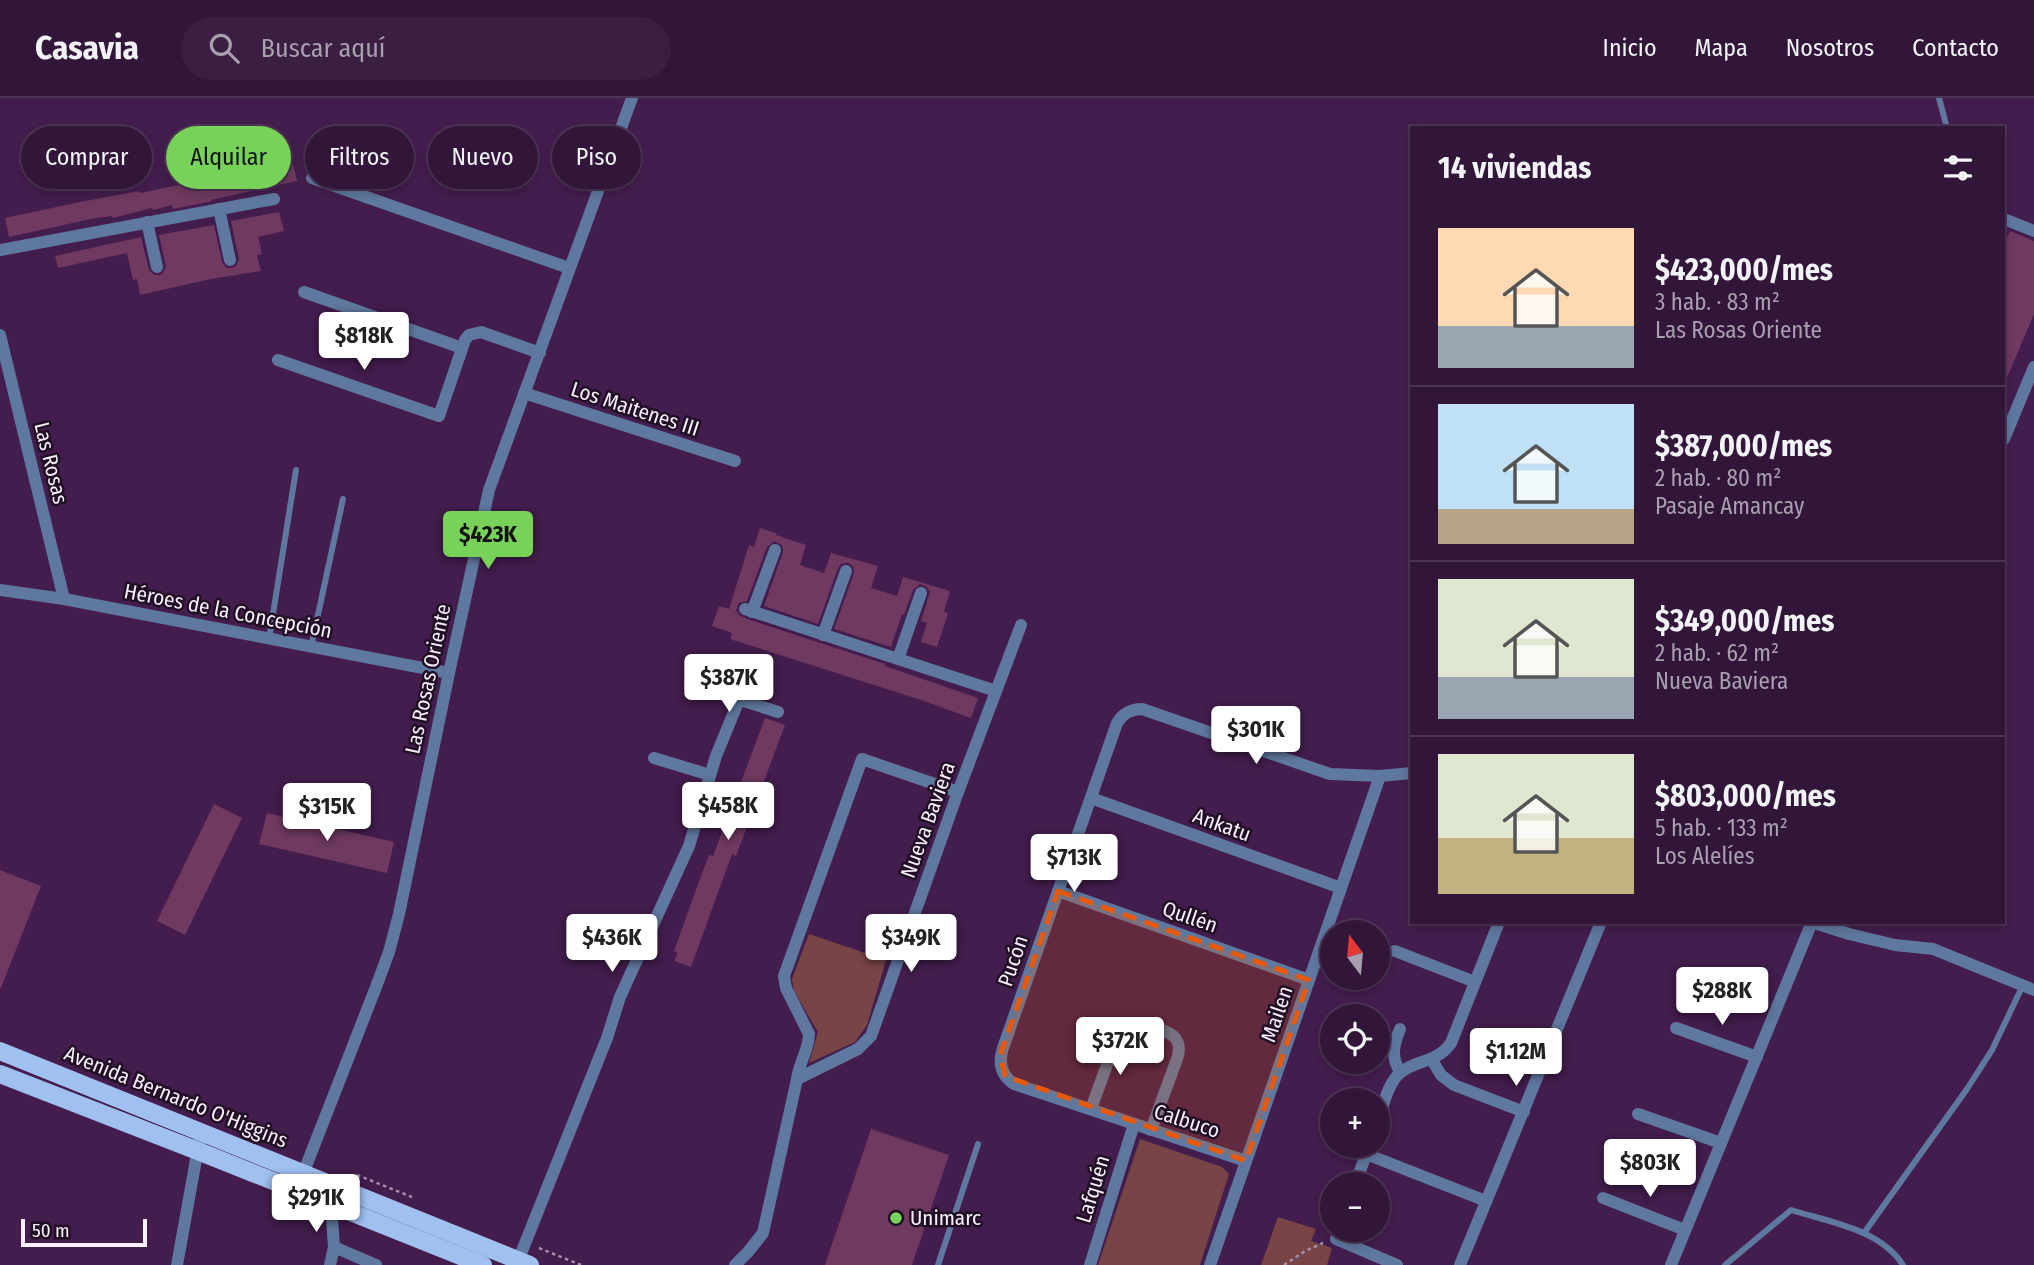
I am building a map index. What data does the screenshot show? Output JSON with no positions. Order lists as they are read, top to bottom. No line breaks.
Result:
{"streets":{"main road":["Avenida Bernardo O'Higgins"],"street":["Los Maitenes III","Las Rosas","Héroes de la Concepción","Las Rosas Oriente","Nueva Baviera","Ankatu","Qullén","Pucón","Mailen","Calbuco","Lafquén"]},"crossings":[["Los Maitenes III","Las Rosas Oriente"],["Las Rosas","Héroes de la Concepción"],["Héroes de la Concepción","Las Rosas Oriente"],["Las Rosas Oriente","Avenida Bernardo O'Higgins"],["Ankatu","Pucón"],["Ankatu","Mailen"],["Qullén","Pucón"],["Qullén","Mailen"],["Pucón","Mailen"],["Pucón","Calbuco"],["Mailen","Calbuco"],["Calbuco","Lafquén"]],"places":["Unimarc"],"scale_bar":"50 m","north":"top","page":{"header":"Casavia","search":"Buscar aquí","nav":["Inicio","Mapa","Nosotros","Contacto"],"chip":["Comprar","Alquilar","Filtros","Nuevo","Piso"],"heading":"14 viviendas","list":[{"name":"$423,000/mes","note":"3 hab. · 83 m² · Las Rosas Oriente"},{"name":"$387,000/mes","note":"2 hab. · 80 m² · Pasaje Amancay"},{"name":"$349,000/mes","note":"2 hab. · 62 m² · Nueva Baviera"},{"name":"$803,000/mes","note":"5 hab. · 133 m² · Los Alelíes"}],"price":["$818K","$423K","$387K","$301K","$458K","$315K","$713K","$436K","$349K","$288K","$372K","$1.12M","$803K","$291K"],"map_buttons":["+","−"],"scale":"50 m"}}
